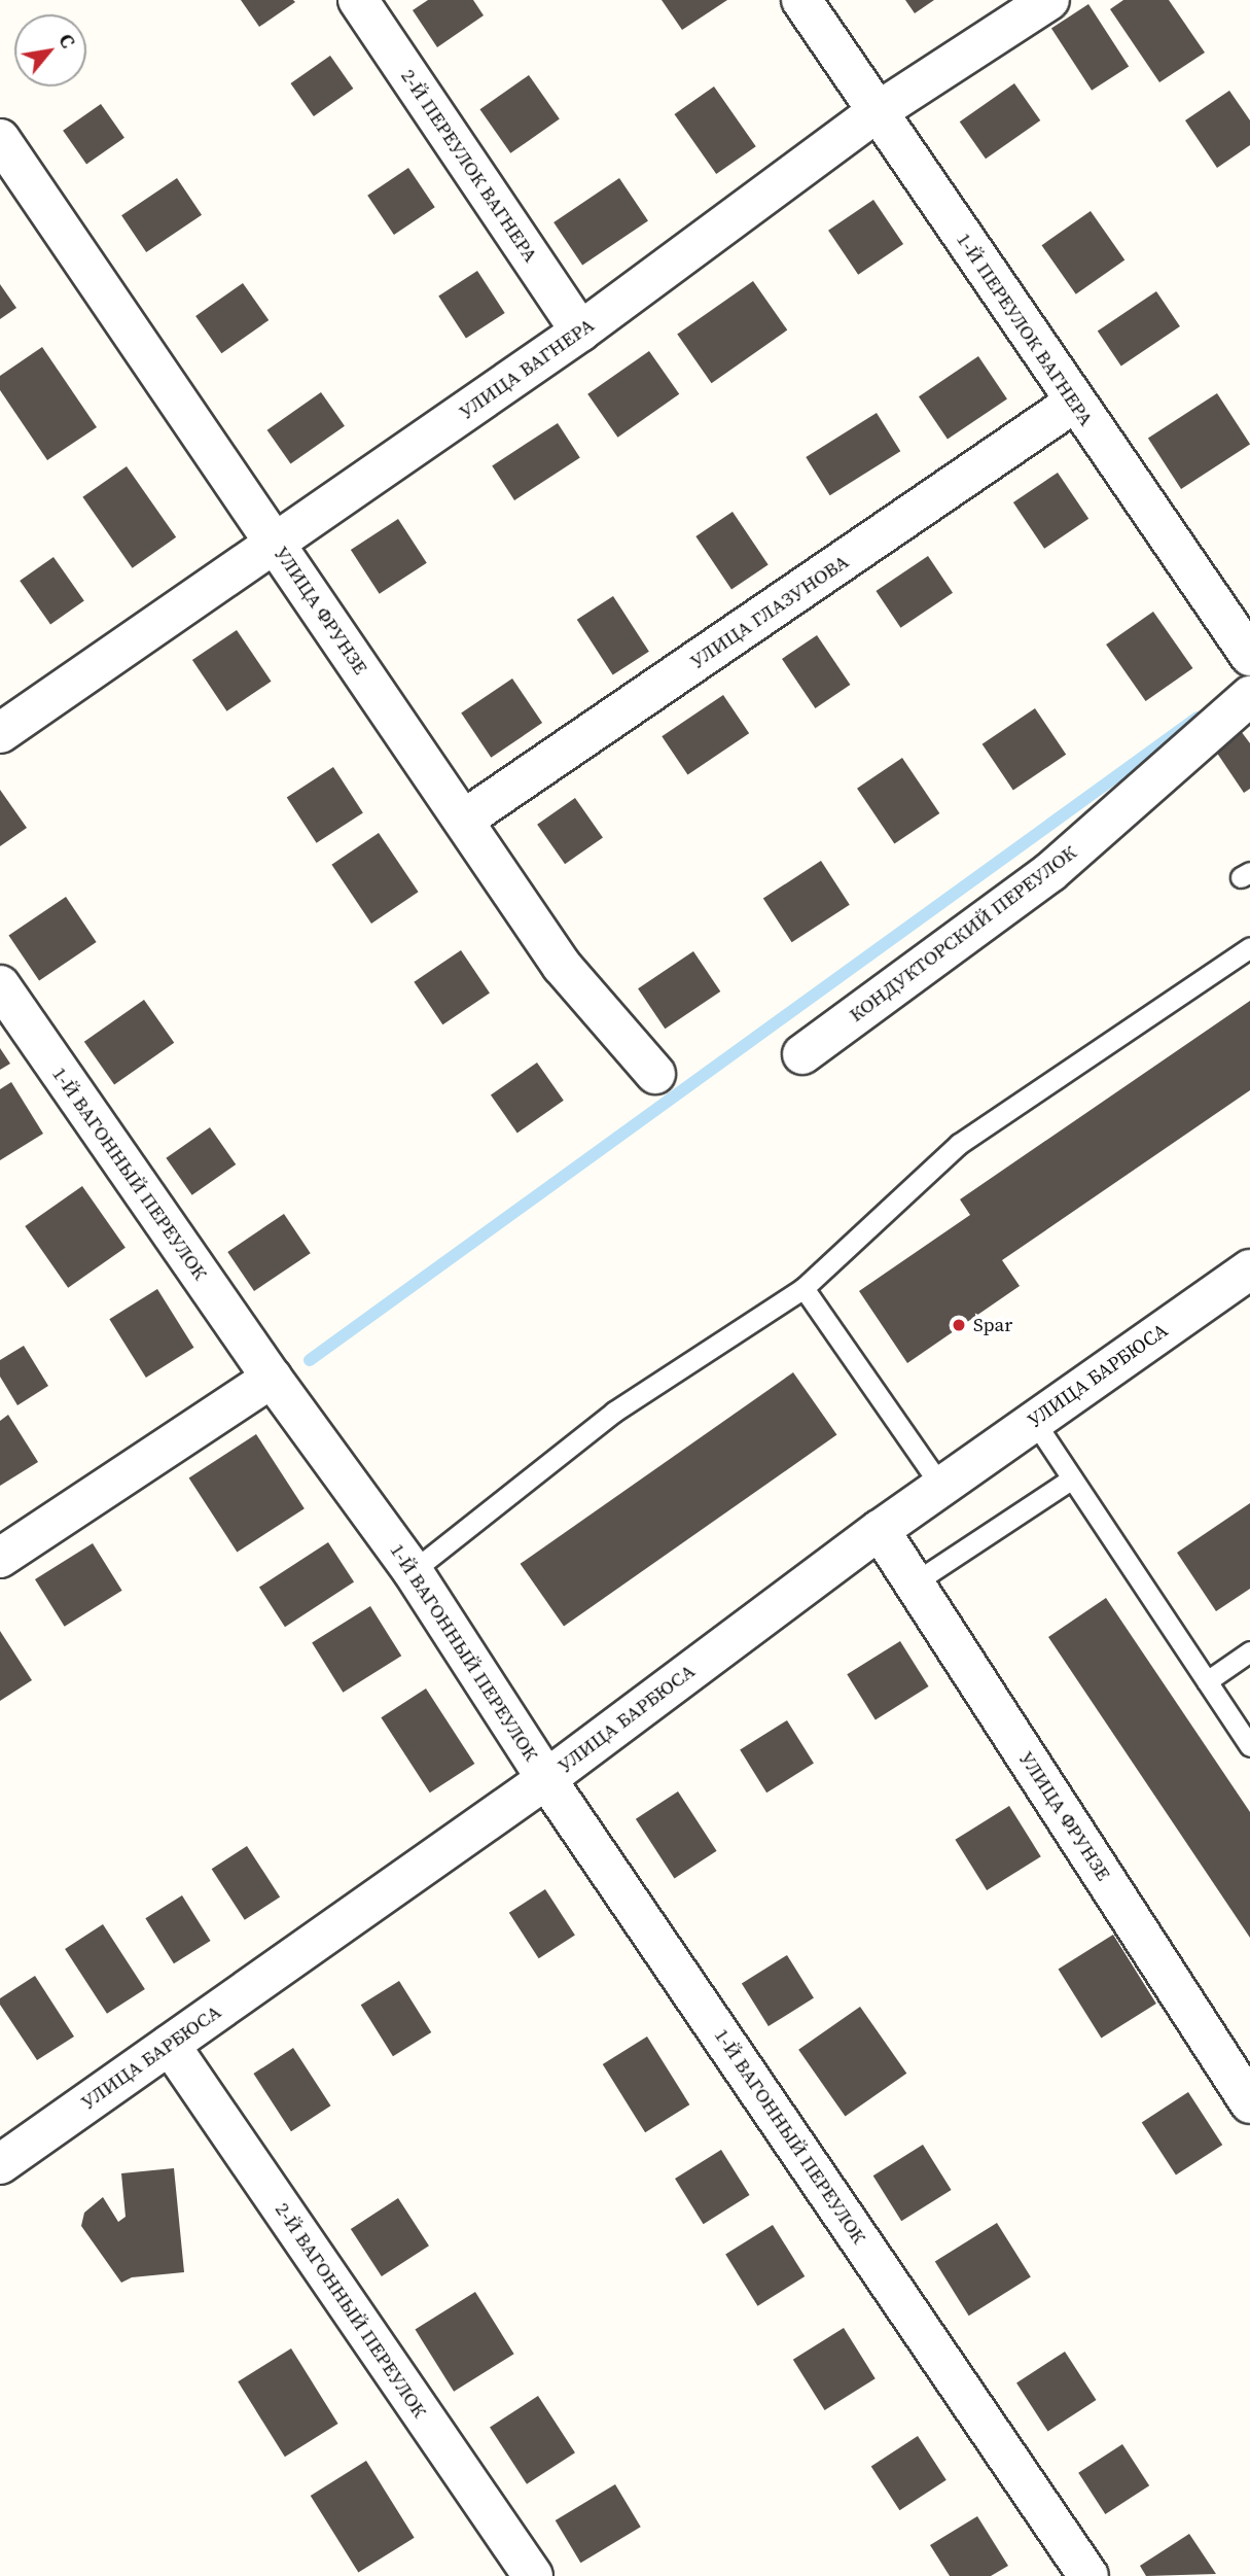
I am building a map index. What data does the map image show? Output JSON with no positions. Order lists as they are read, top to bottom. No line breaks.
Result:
{"streets":{"street":["2-Й ПЕРЕУЛОК ВАГНЕРА","1-Й ПЕРЕУЛОК ВАГНЕРА","УЛИЦА ВАГНЕРА","УЛИЦА ФРУНЗЕ","УЛИЦА ГЛАЗУНОВА","КОНДУКТОРСКИЙ ПЕРЕУЛОК","1-Й ВАГОННЫЙ ПЕРЕУЛОК","УЛИЦА БАРБЮСА","2-Й ВАГОННЫЙ ПЕРЕУЛОК"]},"crossings":[["2-Й ПЕРЕУЛОК ВАГНЕРА","УЛИЦА ВАГНЕРА"],["1-Й ПЕРЕУЛОК ВАГНЕРА","УЛИЦА ВАГНЕРА"],["1-Й ПЕРЕУЛОК ВАГНЕРА","УЛИЦА ГЛАЗУНОВА"],["УЛИЦА ВАГНЕРА","УЛИЦА ФРУНЗЕ"],["УЛИЦА ФРУНЗЕ","УЛИЦА ГЛАЗУНОВА"],["УЛИЦА ФРУНЗЕ","УЛИЦА БАРБЮСА"],["1-Й ВАГОННЫЙ ПЕРЕУЛОК","УЛИЦА БАРБЮСА"],["УЛИЦА БАРБЮСА","2-Й ВАГОННЫЙ ПЕРЕУЛОК"]],"places":["Spar"],"north":"top right"}
